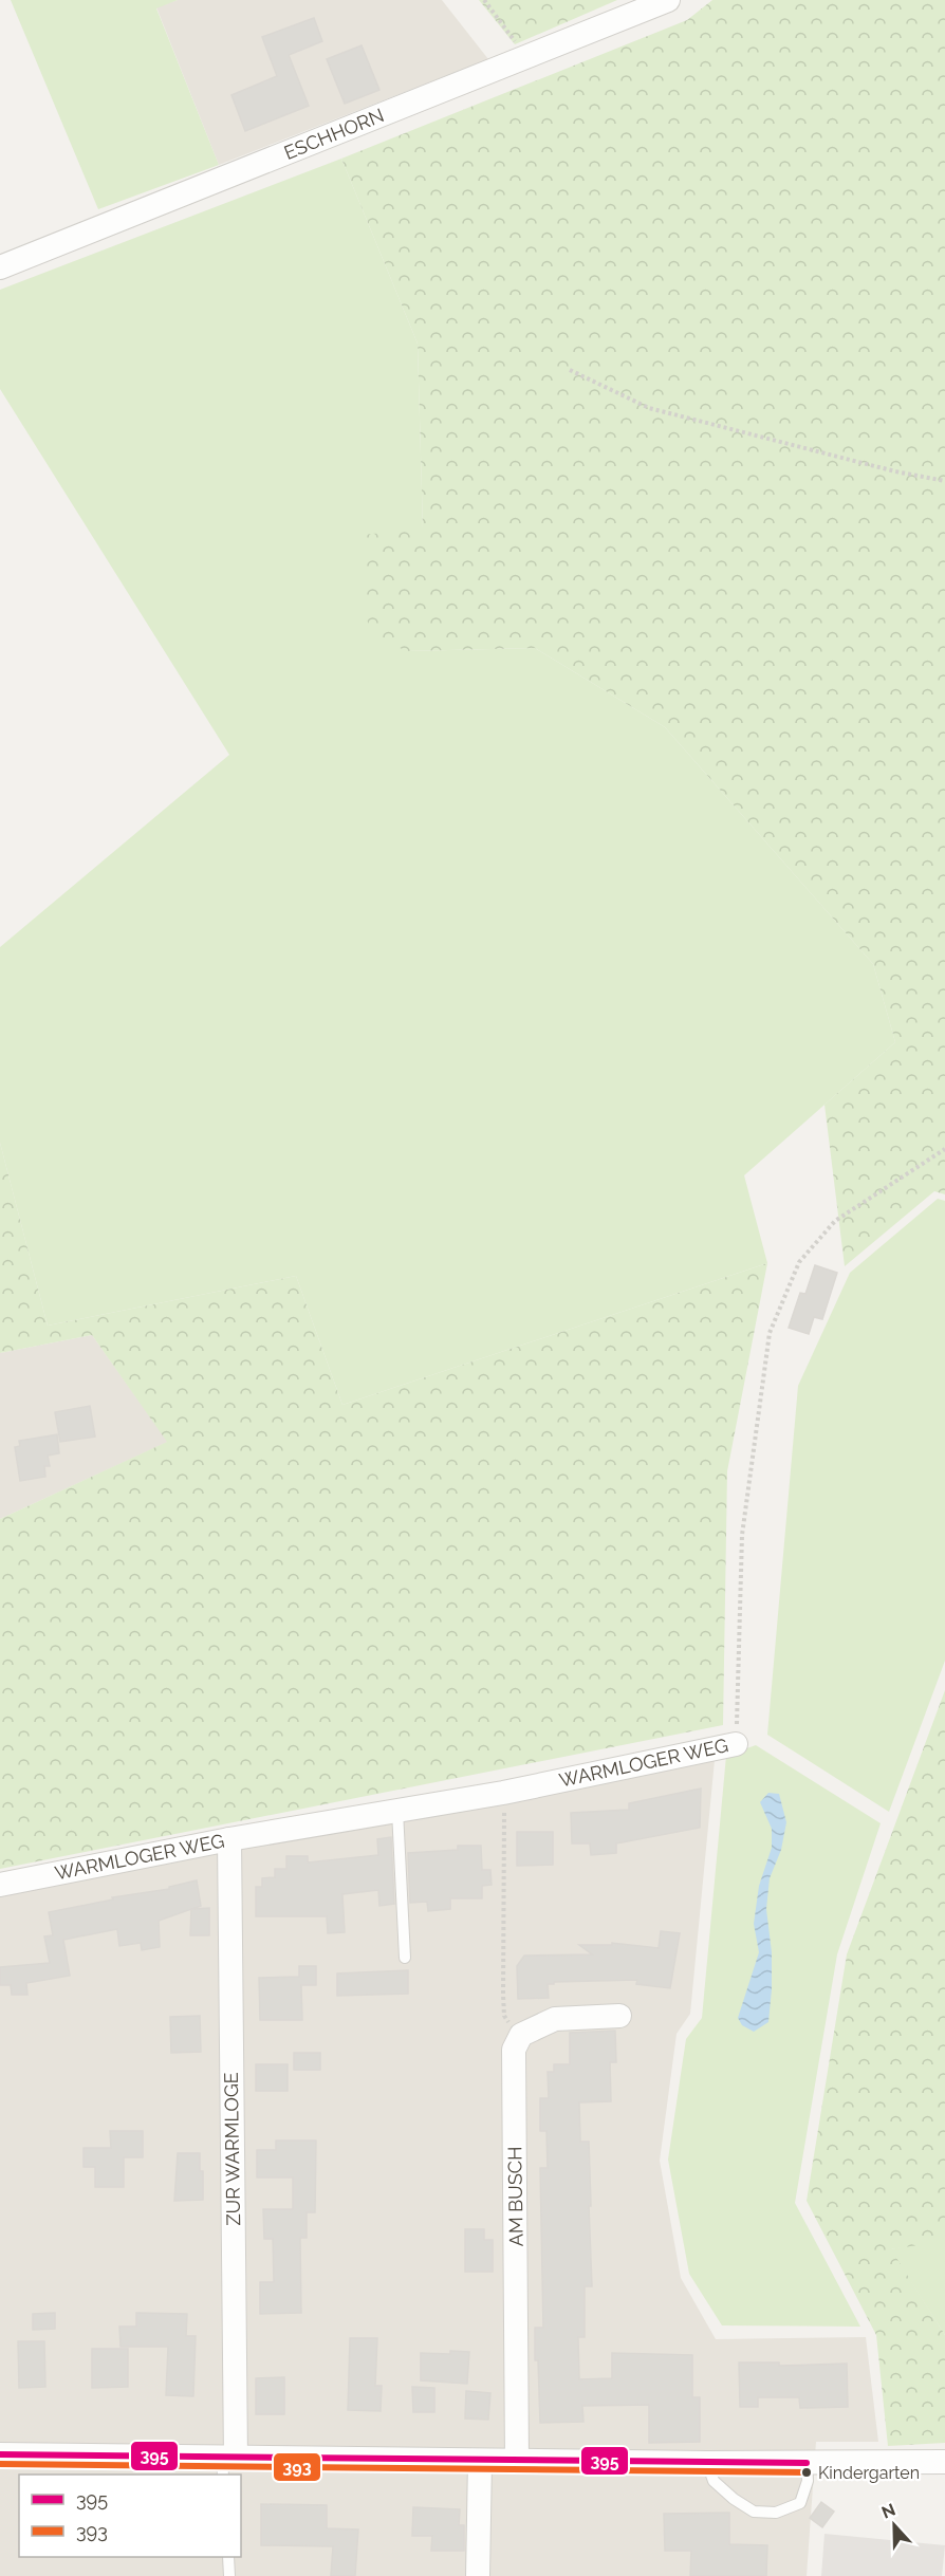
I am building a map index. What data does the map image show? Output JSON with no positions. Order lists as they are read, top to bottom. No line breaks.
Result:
{"streets":{"street":["ESCHHORN","WARMLOGER WEG","ZUR WARMLOGE","AM BUSCH"]},"crossings":[["WARMLOGER WEG","ZUR WARMLOGE"]],"places":["Kindergarten"],"lines":["transit line 395","transit line 393"],"legend":["395","393"],"north":"top"}
